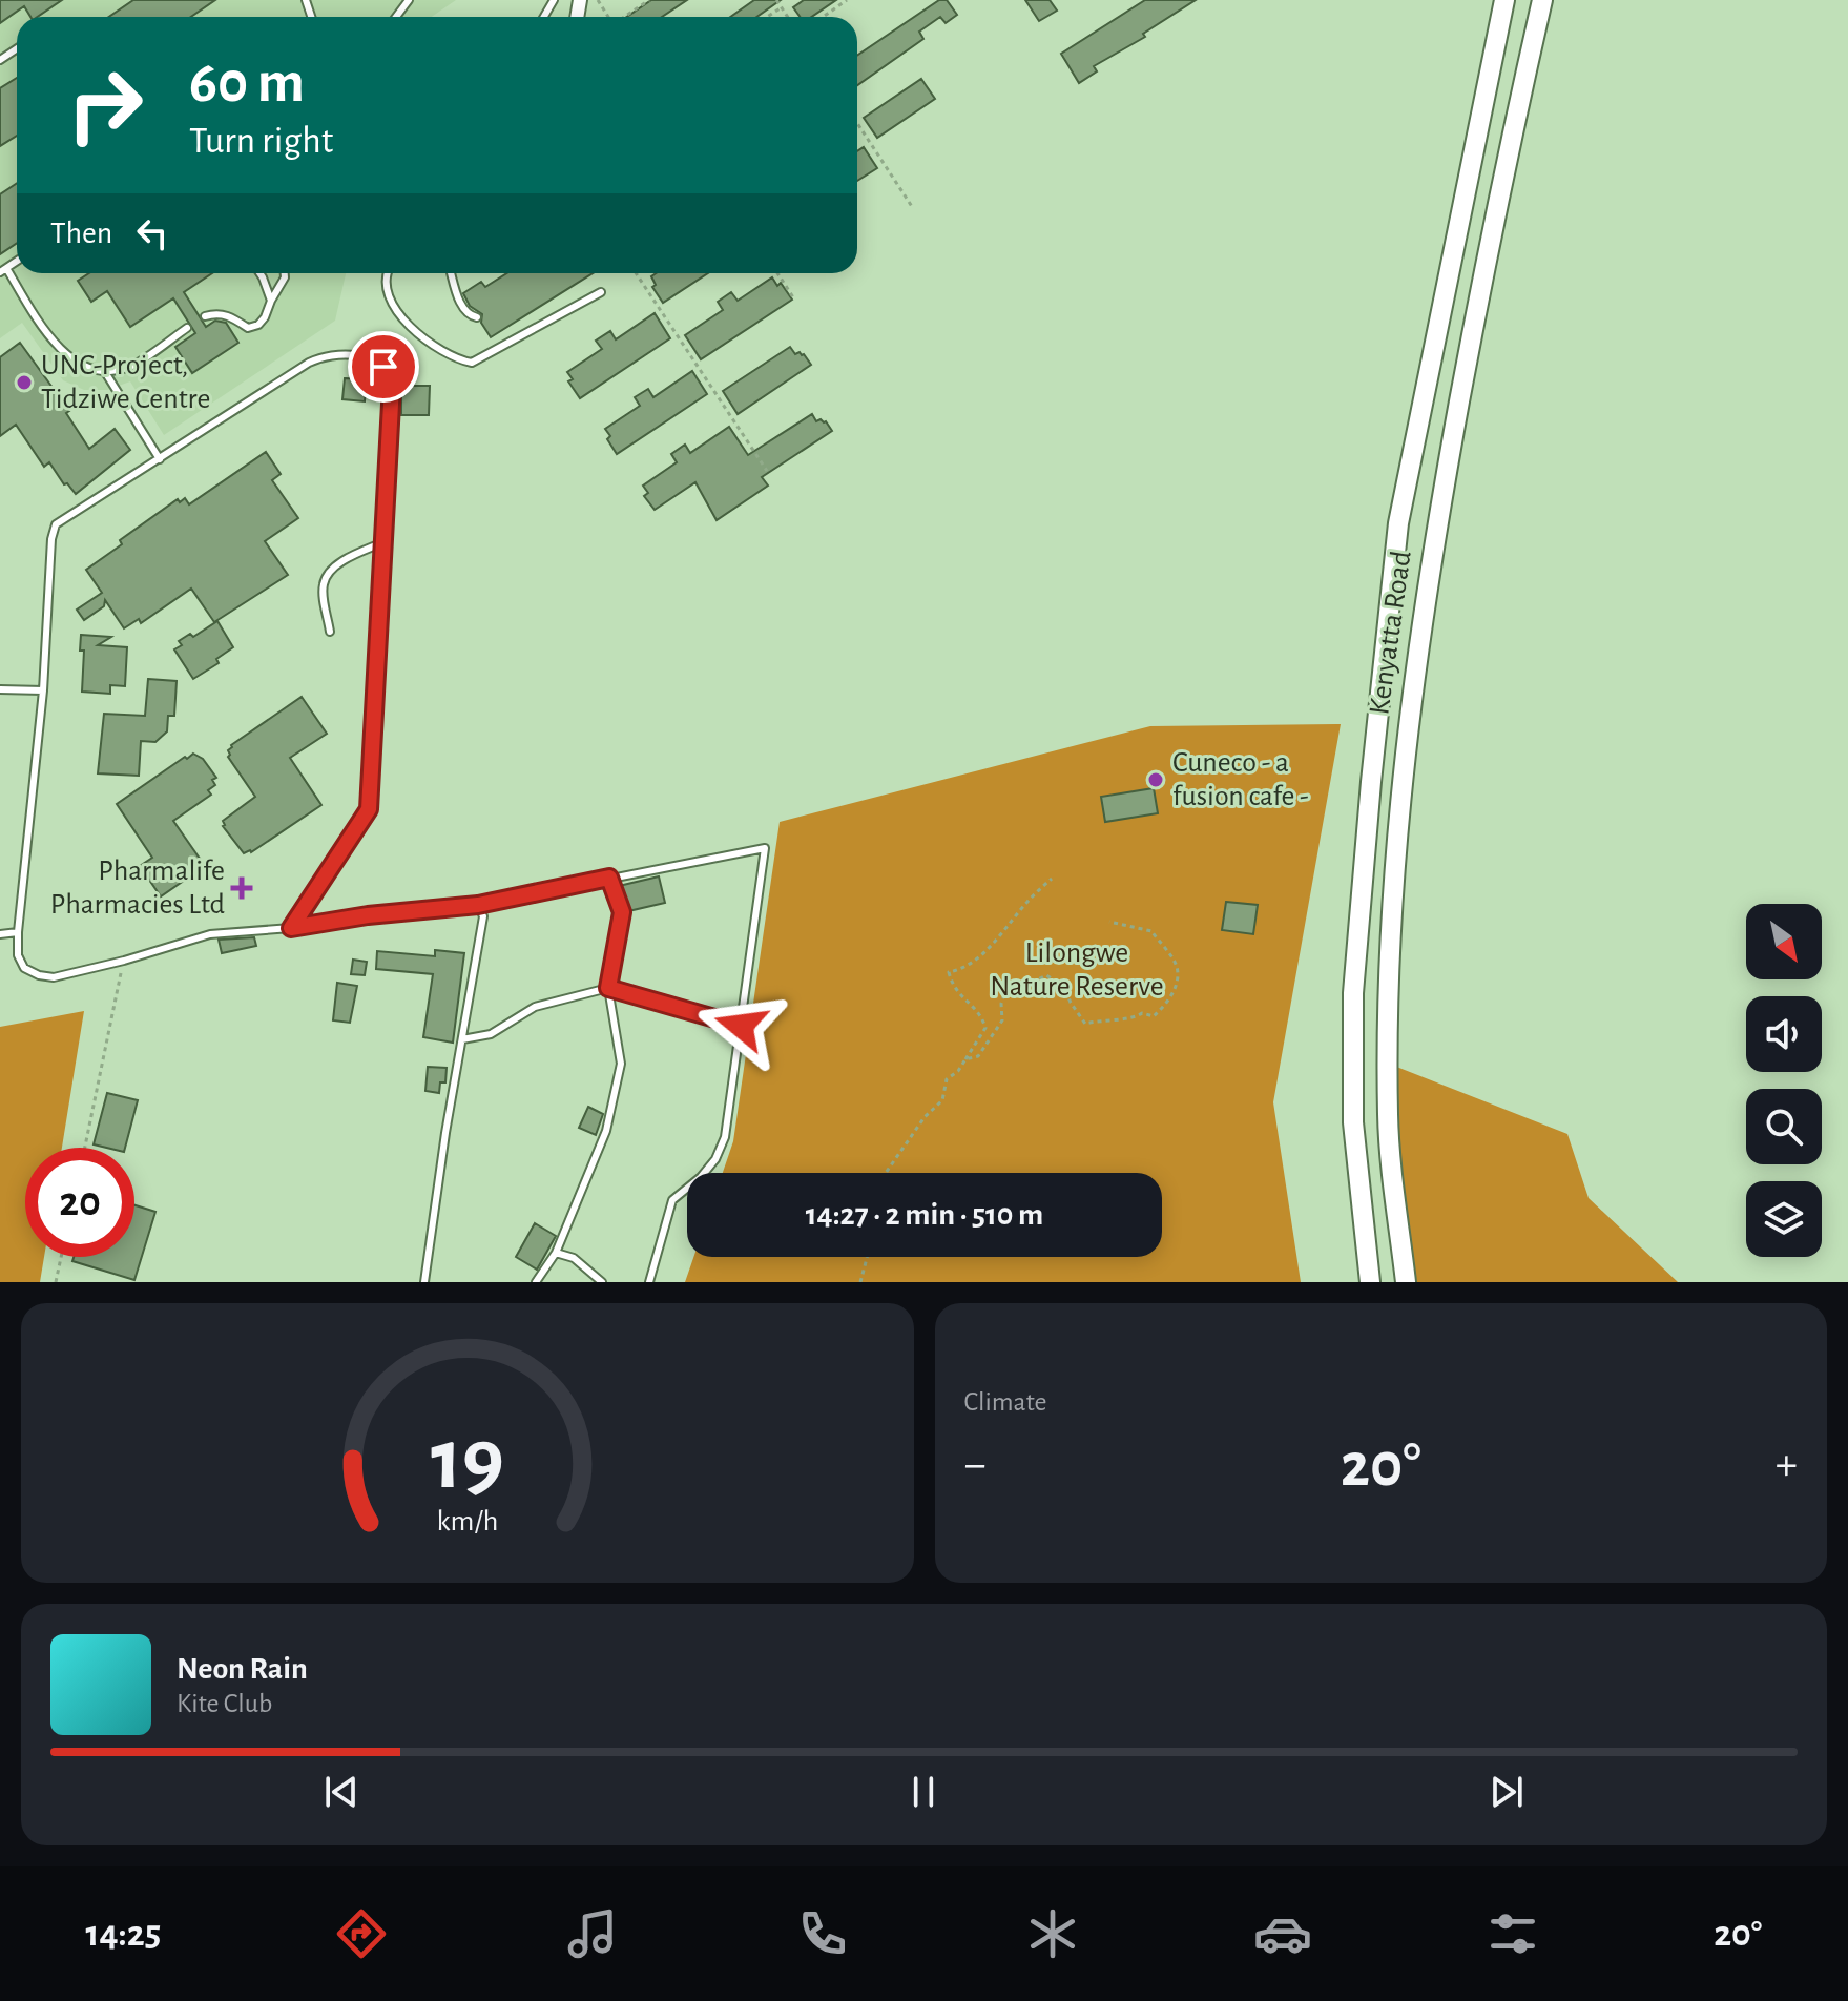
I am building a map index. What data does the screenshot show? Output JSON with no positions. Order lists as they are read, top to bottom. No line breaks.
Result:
{"streets":{"main road":["Kenyatta Road"]},"parks":["Lilongwe Nature Reserve"],"places":{"other":["UNC-Project, Tidziwe Centre","Cuneco - a fusion cafe -"],"health":["Pharmalife Pharmacies Ltd"]},"north":"bottom right","page":{"turn":["60 m","Turn right"],"then":"Then","limit":"20","trip":"14:27 · 2 min · 510 m","tile":"Climate","heat":["−","20°","+"],"song":["Neon Rain","Kite Club"],"tabs":["14:25","20°"],"gauge":["19","km/h"]}}
